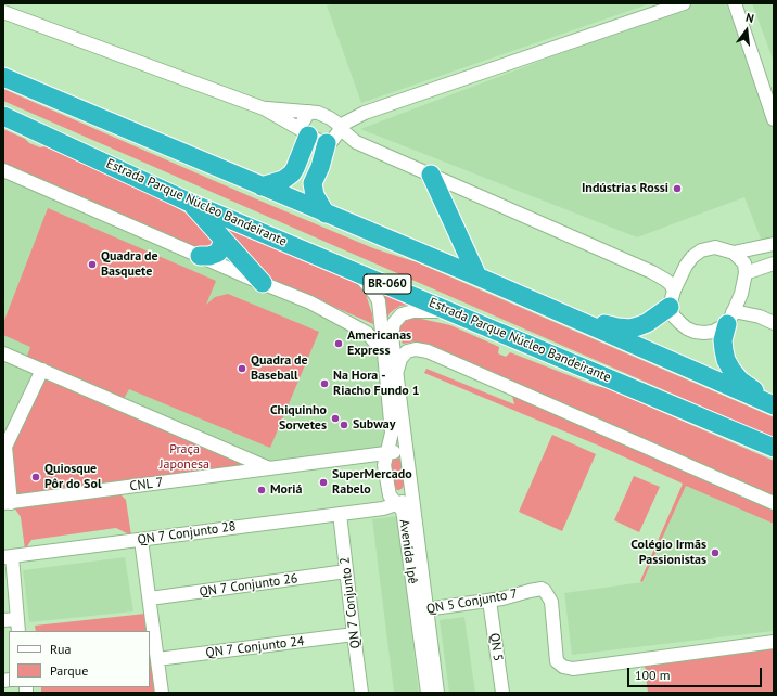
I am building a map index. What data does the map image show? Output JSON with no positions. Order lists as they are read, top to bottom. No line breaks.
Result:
{"streets":{"highway":["Estrada Parque Núcleo Bandeirante","BR-060"],"street":["CNL 7","QN 7 Conjunto 28","Avenida Ipê","QN 7 Conjunto 26","QN 5 Conjunto 7","QN 7 Conjunto 2","QN 7 Conjunto 24","QN 5"]},"crossings":[["Estrada Parque Núcleo Bandeirante","Avenida Ipê"],["CNL 7","Avenida Ipê"],["QN 7 Conjunto 28","Avenida Ipê"],["QN 7 Conjunto 28","QN 7 Conjunto 2"],["Avenida Ipê","QN 5 Conjunto 7"],["QN 7 Conjunto 26","QN 7 Conjunto 2"],["QN 5 Conjunto 7","QN 5"],["QN 7 Conjunto 2","QN 7 Conjunto 24"]],"parks":["Praça Japonesa"],"places":["Indústrias Rossi","Quadra de Basquete","Americanas Express","Quadra de Baseball","Na Hora - Riacho Fundo 1","Chiquinho Sorvetes","Subway","Quiosque Pôr do Sol","SuperMercado Rabelo","Moriá","Colégio Irmãs Passionistas"],"legend":["Rua","Parque"],"scale_bar":"100 m","north":"top"}
